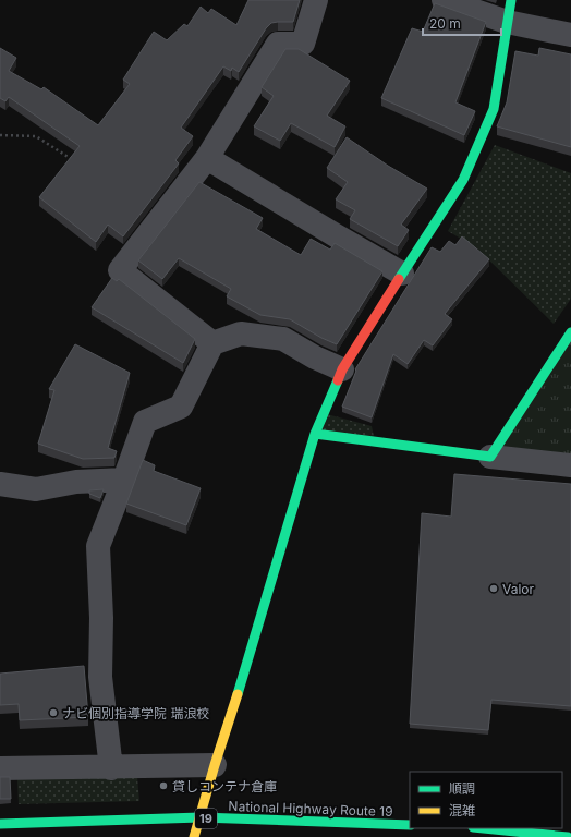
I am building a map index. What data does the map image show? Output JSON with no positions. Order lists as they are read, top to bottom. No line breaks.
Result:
{"streets":{"main road":["National Highway Route 19","19"]},"places":["Valor","ナビ個別指導学院 瑞浪校","貸しコンテナ倉庫"],"legend":["順調","混雑"],"scale_bar":"20 m"}
